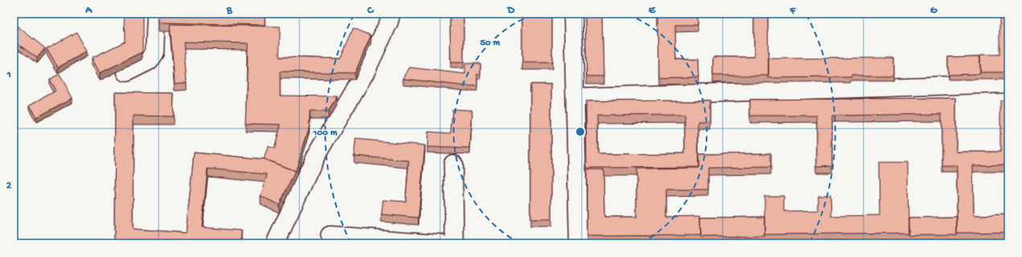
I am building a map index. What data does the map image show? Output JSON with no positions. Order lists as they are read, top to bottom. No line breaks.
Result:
{"grid":{"columns":["A","B","C","D","E","F","G"],"rows":["1","2"]},"rings":["50 m","100 m"]}
